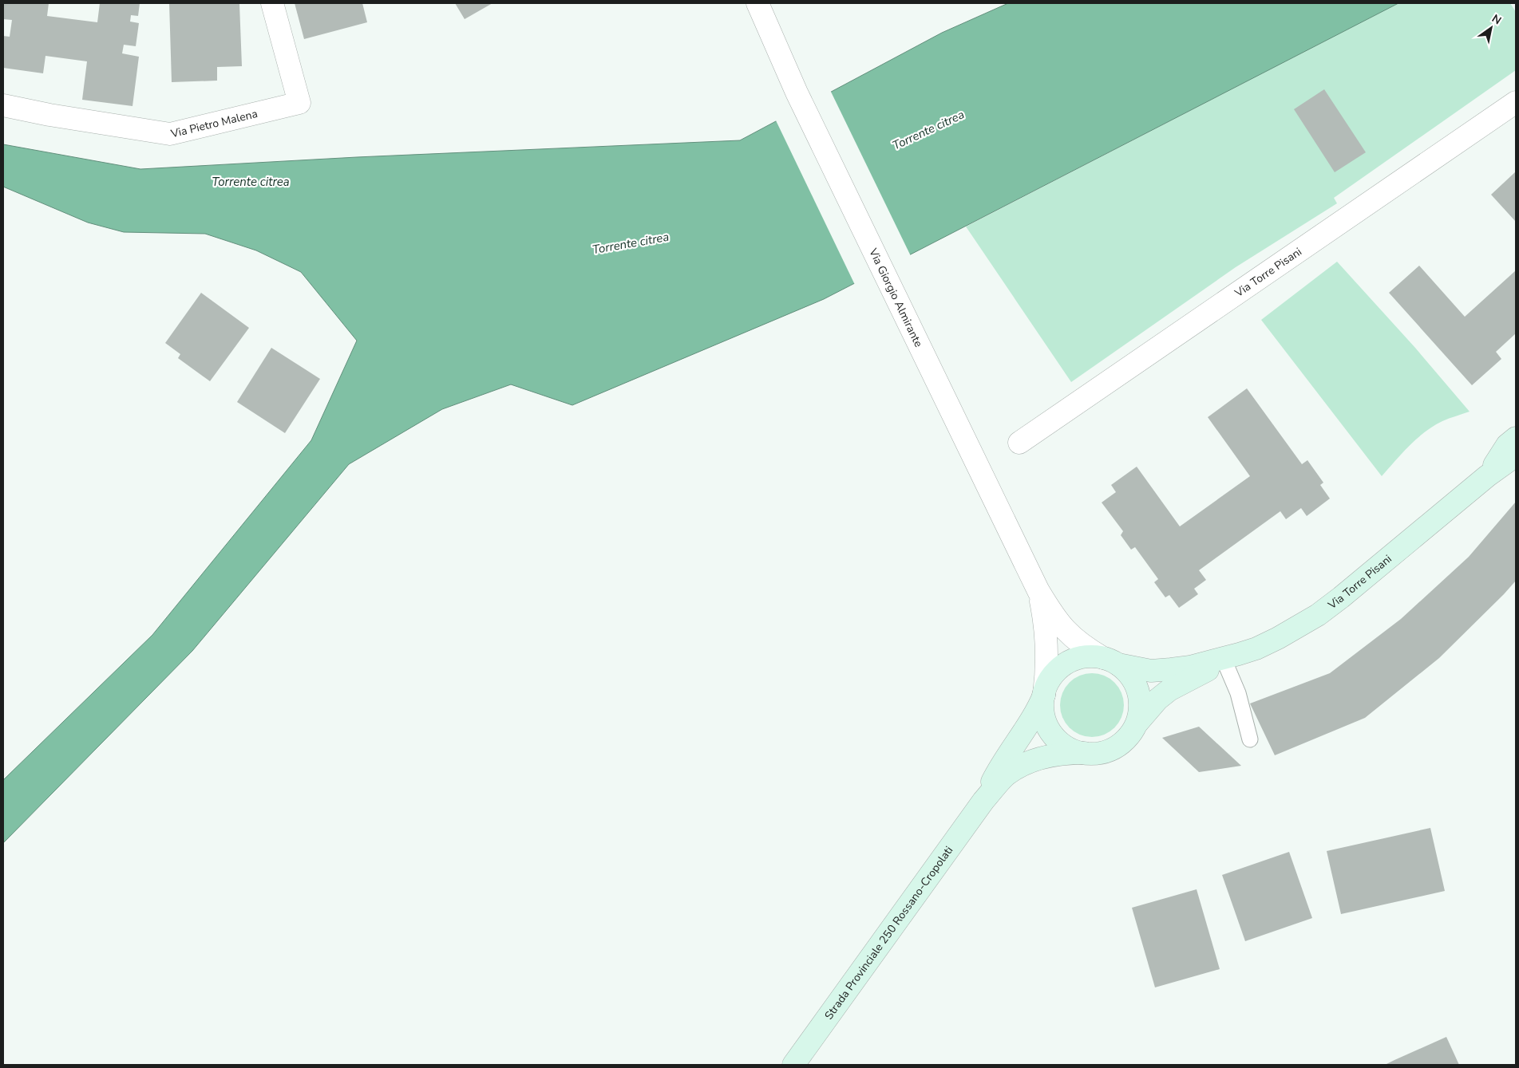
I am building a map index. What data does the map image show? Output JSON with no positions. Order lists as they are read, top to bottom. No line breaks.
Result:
{"streets":{"main road":["Via Torre Pisani","Strada Provinciale 250 Rossano-Cropolati"],"street":["Via Pietro Malena","Via Giorgio Almirante"]},"water":["Torrente citrea"],"north":"top right"}
